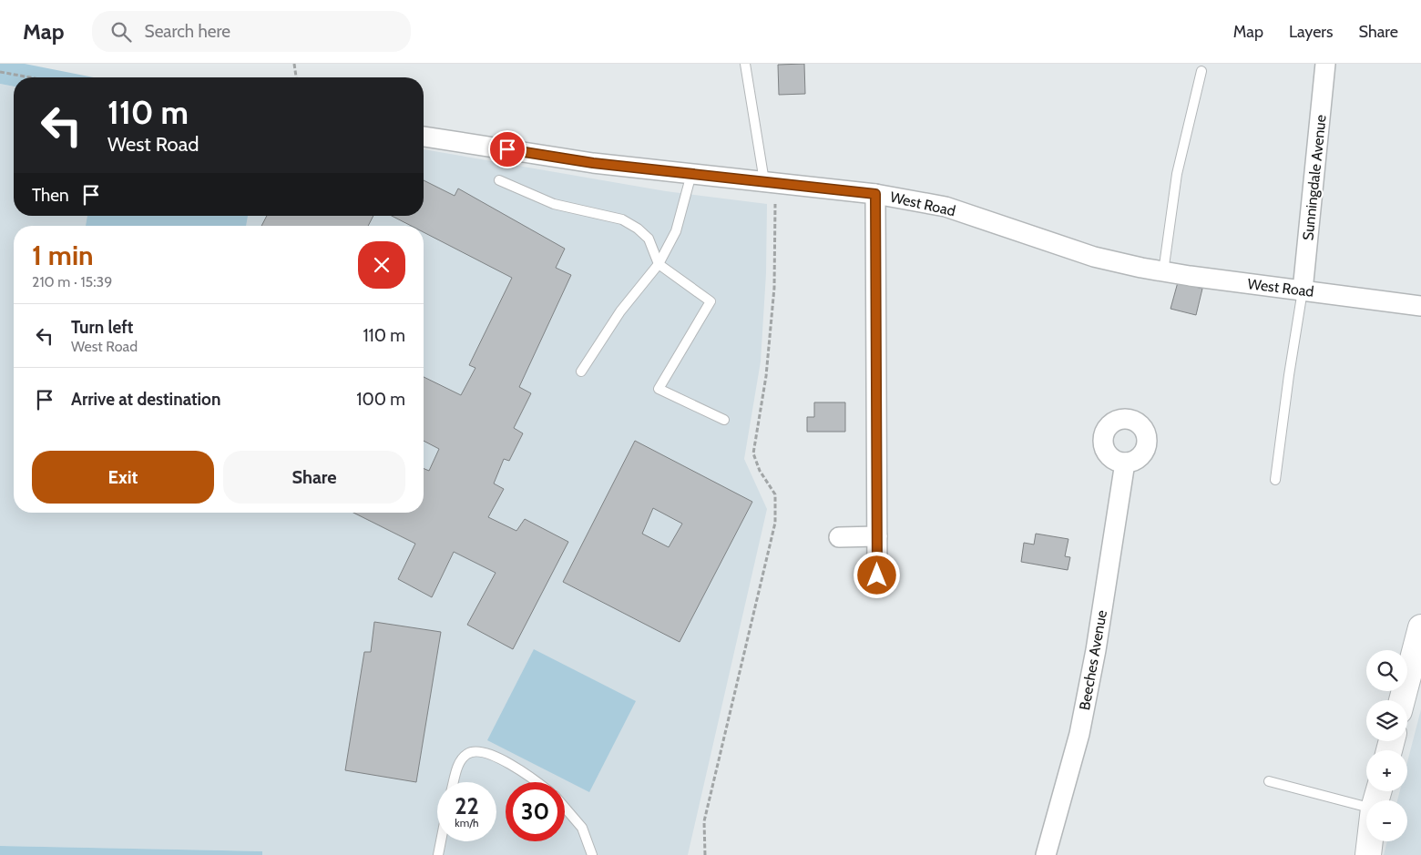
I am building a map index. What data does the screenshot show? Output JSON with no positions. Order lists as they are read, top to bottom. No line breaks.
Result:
{"streets":{"street":["Sunningdale Avenue","West Road","Beeches Avenue"]},"crossings":[["Sunningdale Avenue","West Road"]],"page":{"header":"Map","search":"Search here","nav":["Map","Layers","Share"],"turn":["110 m","West Road"],"then":"Then","heading":["1 min","210 m · 15:39"],"list":[{"name":"Turn left","note":"West Road","value":"110 m"},{"name":"Arrive at destination","value":"100 m"}],"buttons":["Exit","Share"],"map_buttons":["+","−"],"speed":"22 km/h","limit":"30"}}
